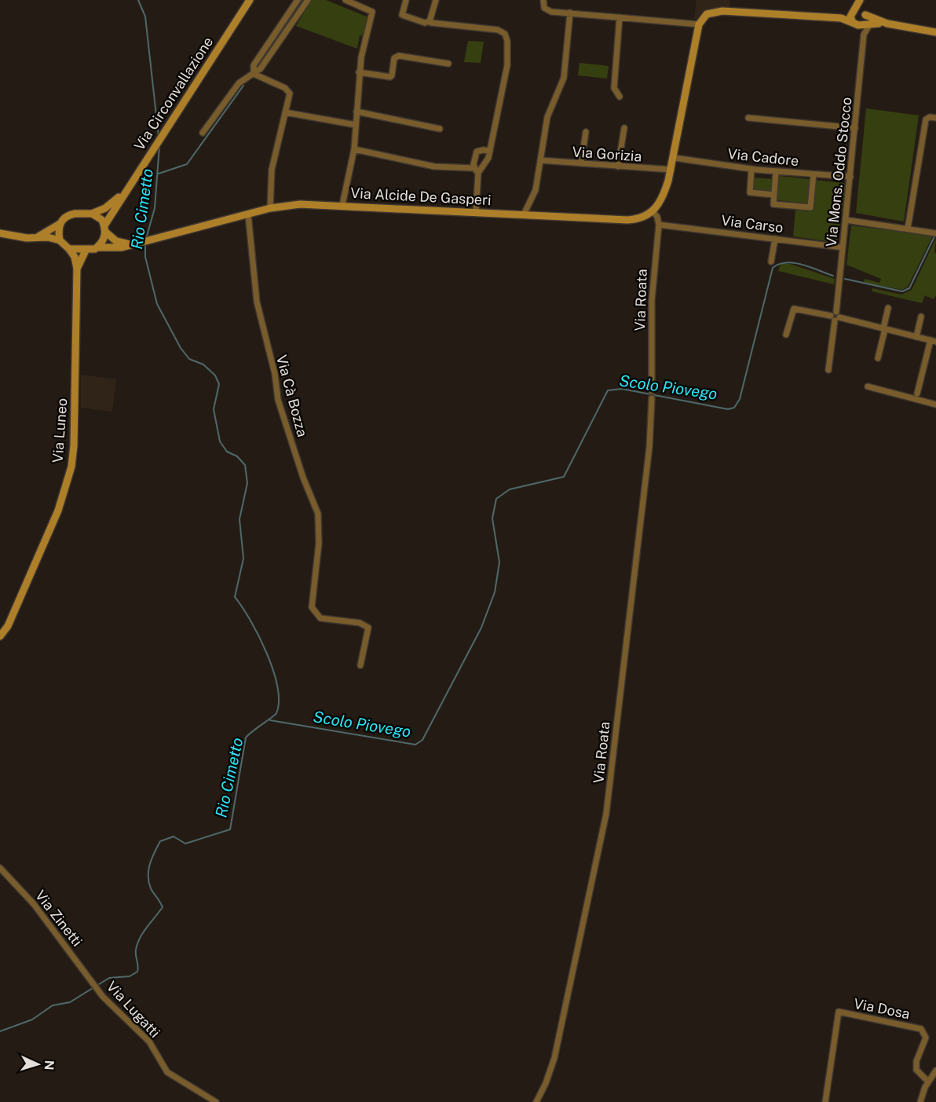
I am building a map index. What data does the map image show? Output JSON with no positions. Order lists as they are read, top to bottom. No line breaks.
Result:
{"streets":{"street":["Via Circonvallazione","Via Gorizia","Via Cadore","Via Mons. Oddo Stocco","Via Alcide De Gasperi","Via Carso","Via Roata","Via Cà Bozza","Via Luneo","Via Zinetti","Via Dosa","Via Lugatti"]},"crossings":[["Via Circonvallazione","Via Alcide De Gasperi"],["Via Cadore","Via Mons. Oddo Stocco"],["Via Mons. Oddo Stocco","Via Carso"],["Via Alcide De Gasperi","Via Roata"],["Via Alcide De Gasperi","Via Cà Bozza"],["Via Carso","Via Roata"],["Via Zinetti","Via Lugatti"]],"water":["Rio Cimetto","Scolo Piovego"],"north":"right"}
